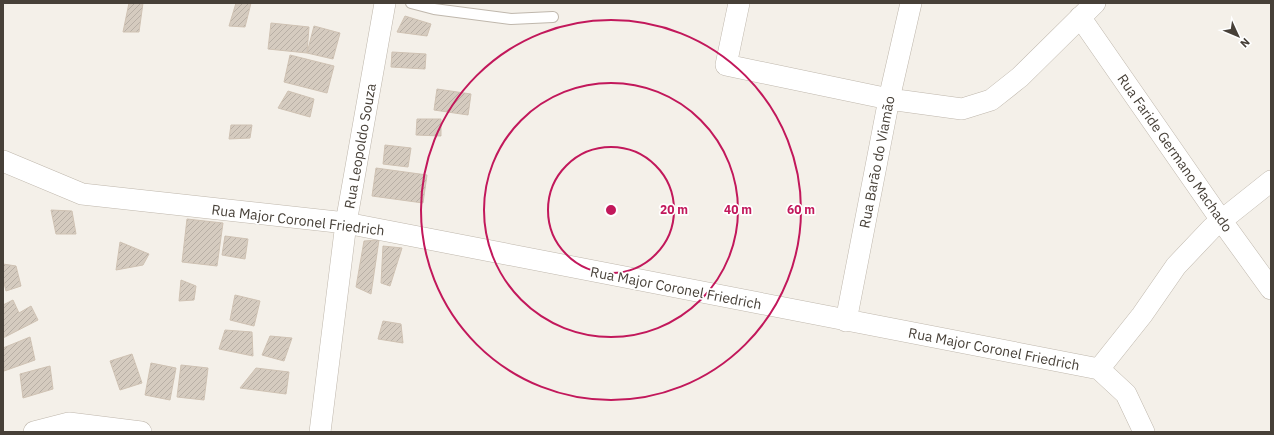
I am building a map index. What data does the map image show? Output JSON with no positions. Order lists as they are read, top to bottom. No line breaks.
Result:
{"streets":{"street":["Rua Leopoldo Souza","Rua Faride Germano Machado","Rua Barão do Viamão","Rua Major Coronel Friedrich"]},"crossings":[["Rua Leopoldo Souza","Rua Major Coronel Friedrich"],["Rua Faride Germano Machado","Rua Major Coronel Friedrich"],["Rua Barão do Viamão","Rua Major Coronel Friedrich"]],"north":"bottom right","rings":["20 m","40 m","60 m"]}
